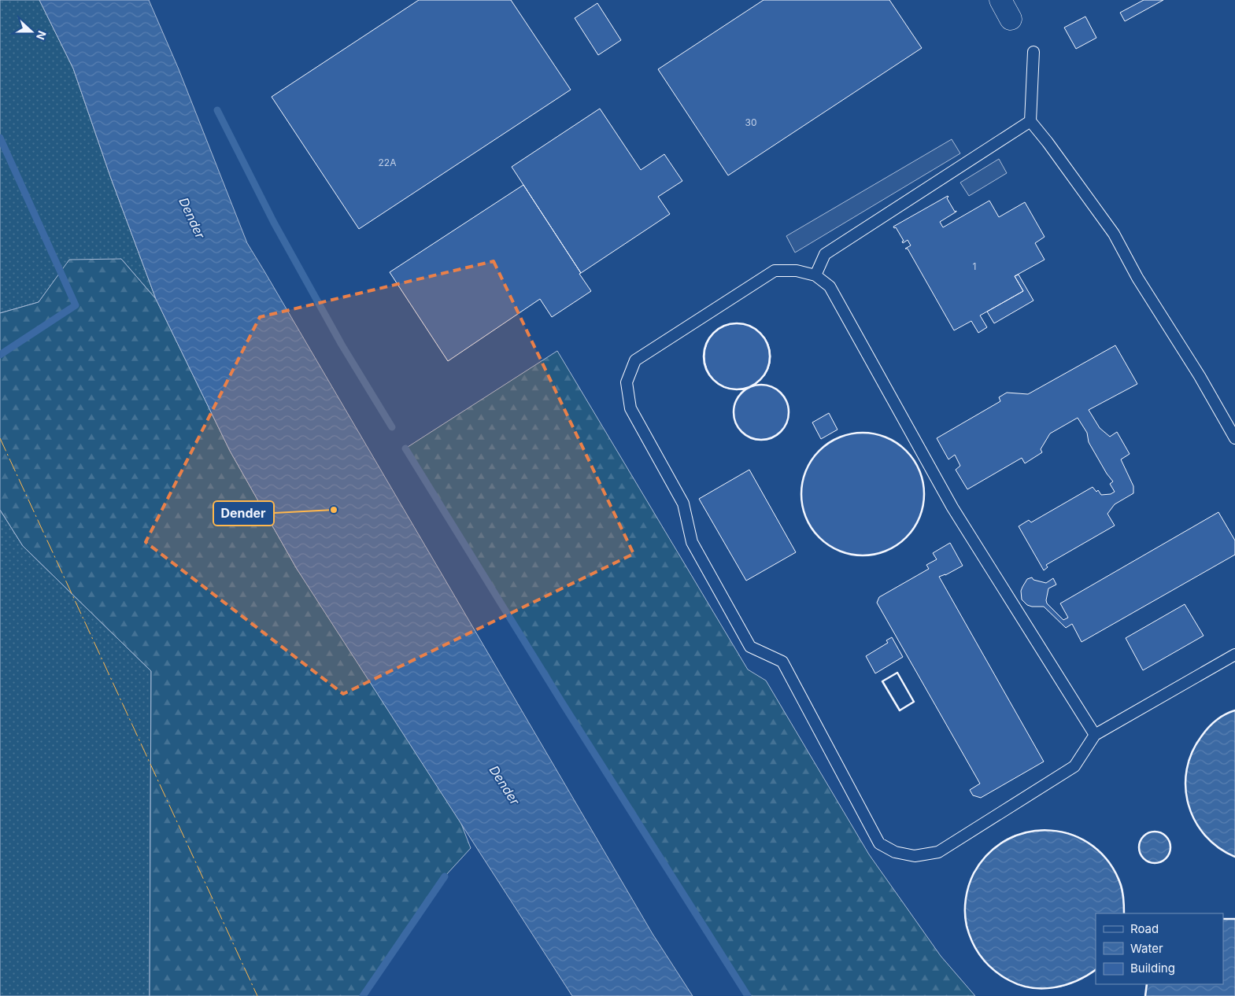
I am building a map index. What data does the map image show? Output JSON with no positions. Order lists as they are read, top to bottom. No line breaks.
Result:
{"water":["Dender"],"places":["Dender"],"house_numbers":["30","22A","1"],"legend":["Road","Water","Building"],"north":"right"}
